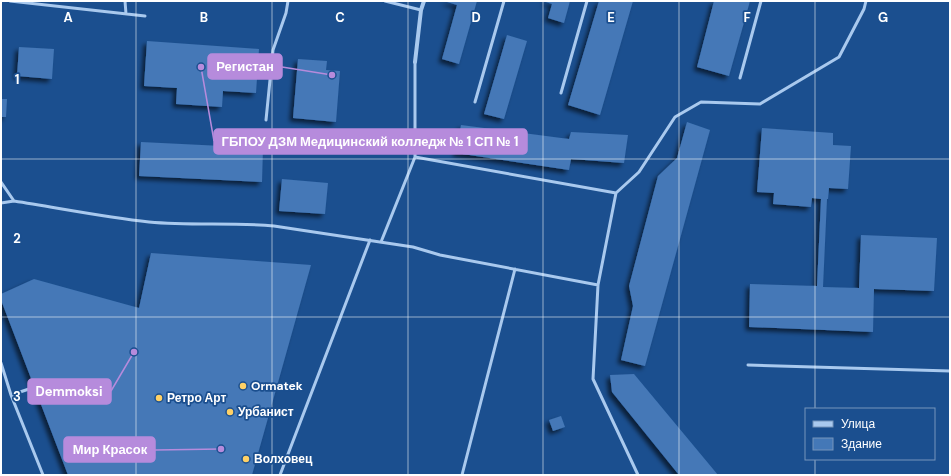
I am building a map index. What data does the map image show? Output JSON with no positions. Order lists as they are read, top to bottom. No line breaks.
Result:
{"places":["ГБПОУ ДЗМ Медицинский колледж № 1 СП № 1","Регистан","Demmoksi","Ormatek","Ретро Арт","Урбанист","Мир Красок","Волховец"],"legend":["Улица","Здание"],"grid":{"columns":["A","B","C","D","E","F","G"],"rows":["1","2","3"]}}
